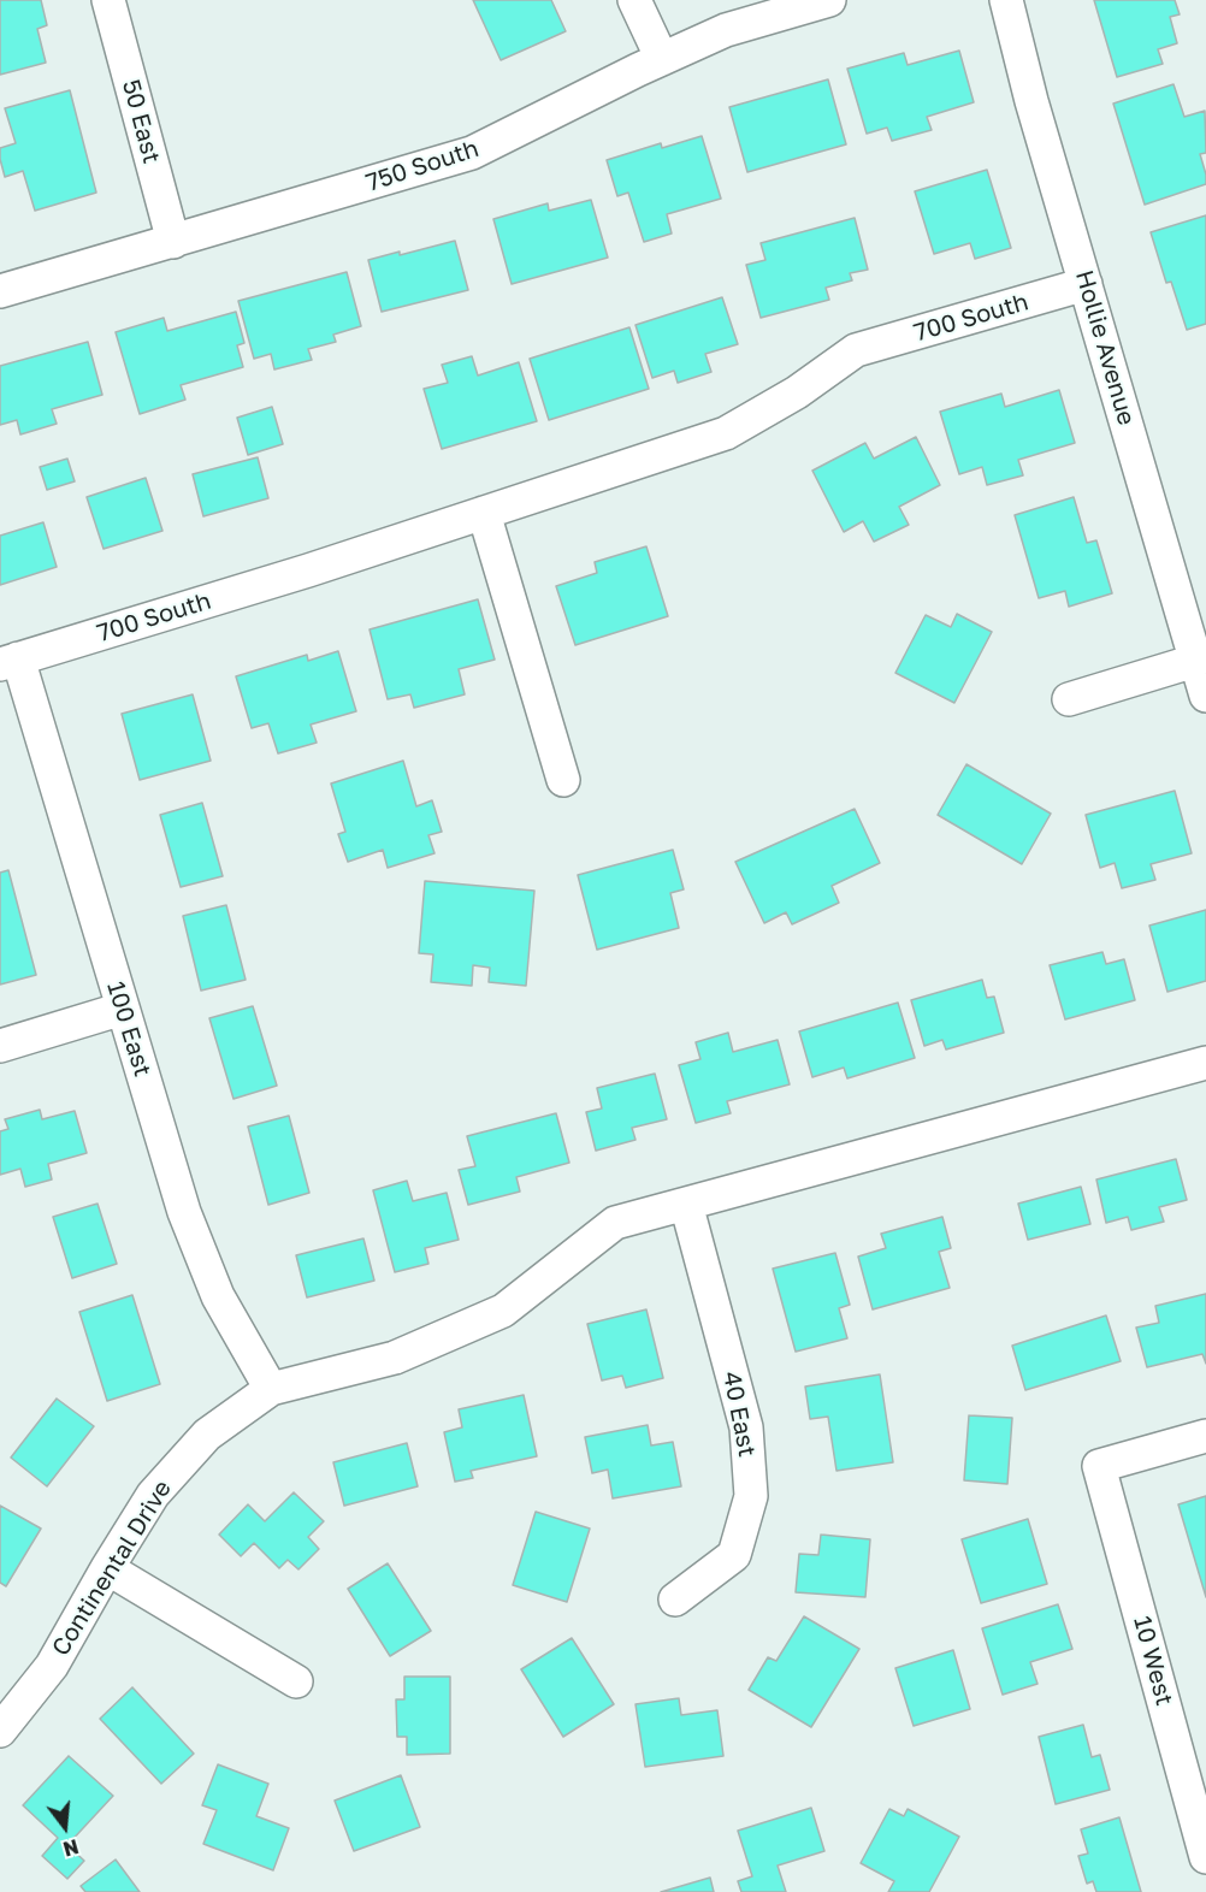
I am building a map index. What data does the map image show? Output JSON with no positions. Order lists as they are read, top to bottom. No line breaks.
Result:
{"streets":{"street":["50 East","750 South","700 South","Hollie Avenue","100 East","40 East","Continental Drive","10 West"]},"crossings":[["50 East","750 South"],["700 South","Hollie Avenue"],["700 South","100 East"],["100 East","Continental Drive"],["40 East","Continental Drive"]],"north":"bottom"}
